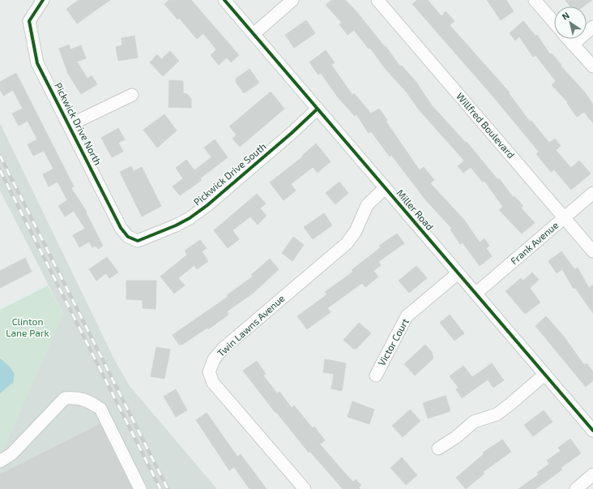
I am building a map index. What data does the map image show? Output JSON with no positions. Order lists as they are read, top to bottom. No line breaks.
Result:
{"streets":{"street":["Pickwick Drive North","Willfred Boulevard","Pickwick Drive South","Miller Road","Frank Avenue","Twin Lawns Avenue","Victor Court"]},"crossings":[["Pickwick Drive North","Pickwick Drive South"],["Willfred Boulevard","Frank Avenue"],["Pickwick Drive South","Miller Road"],["Miller Road","Frank Avenue"],["Miller Road","Twin Lawns Avenue"],["Miller Road","Victor Court"]],"parks":["Clinton Lane Park"],"north":"top left"}
